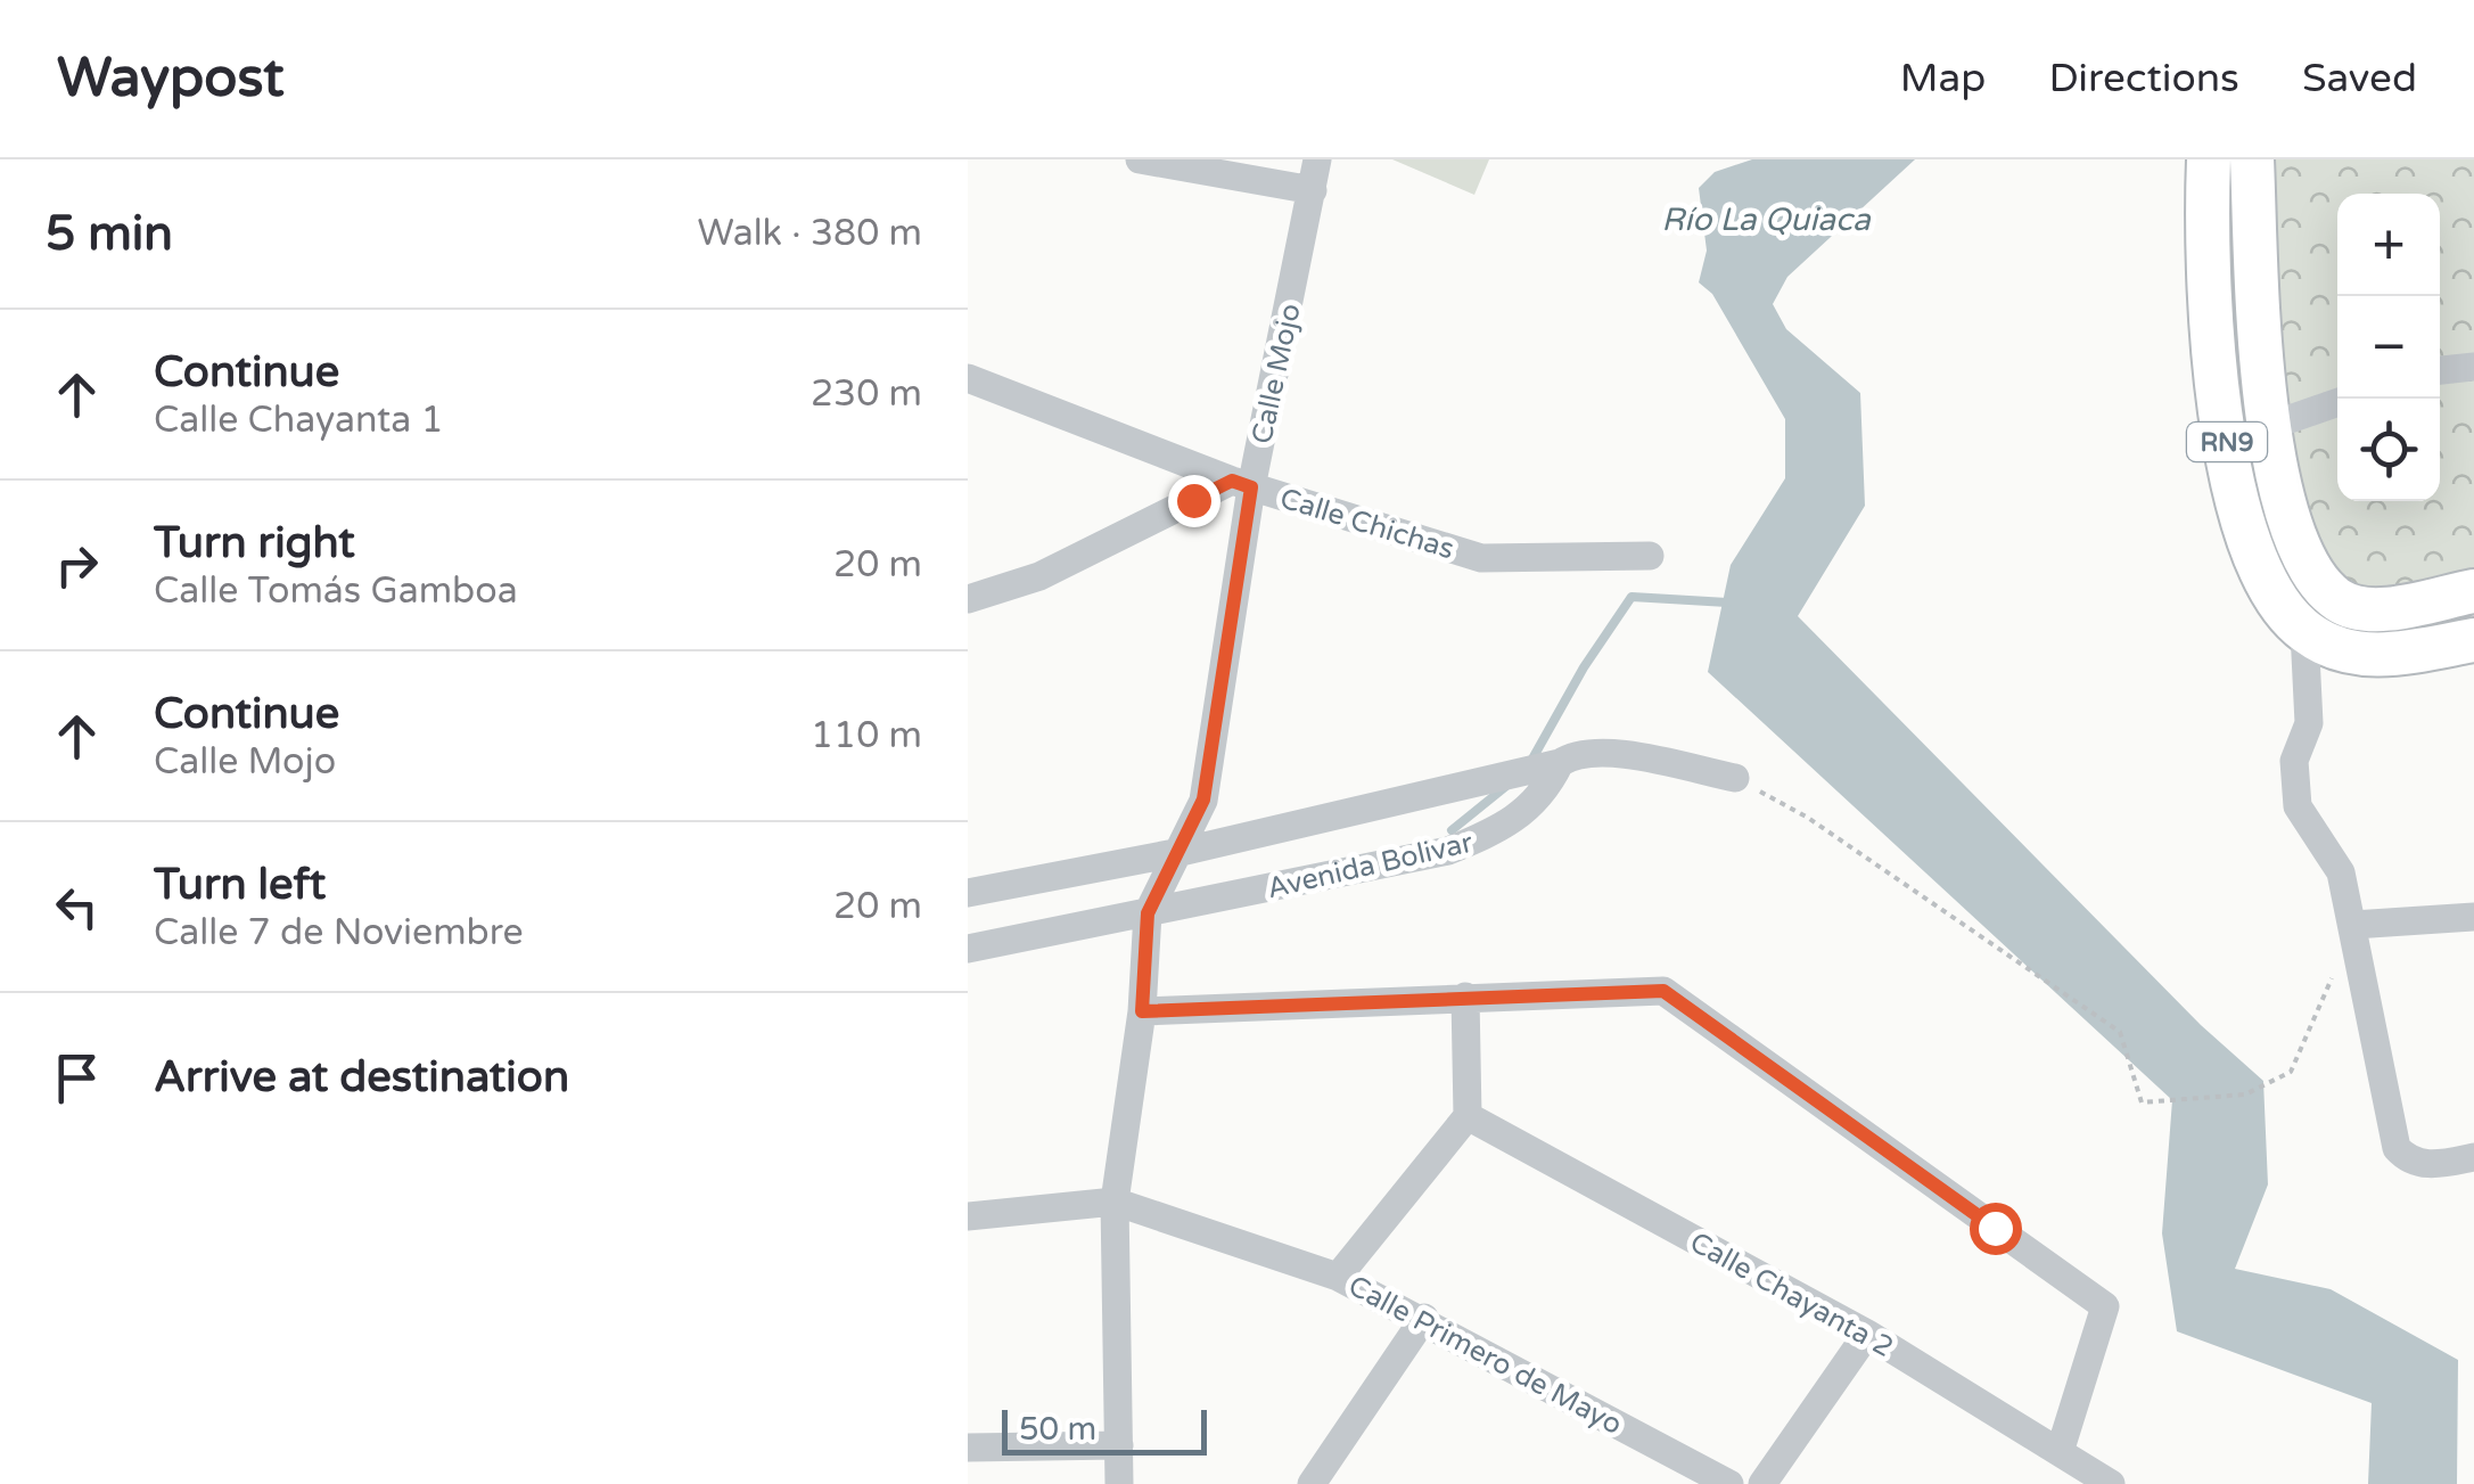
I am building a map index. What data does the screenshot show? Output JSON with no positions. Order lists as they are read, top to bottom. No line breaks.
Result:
{"streets":{"highway":["RN9"],"street":["Calle Mojo","Calle Chichas","Avenida Bolivar","Calle Chayanta 2","Calle Primero de Mayo"]},"crossings":[["Calle Mojo","Calle Chichas"],["Calle Mojo","Avenida Bolivar"]],"water":["Río La Quiaca"],"scale_bar":"50 m","page":{"header":"Waypost","nav":["Map","Directions","Saved"],"heading":["5 min","Walk · 380 m"],"map_buttons":["+","−"],"list":[["Continue","Calle Chayanta 1","230 m"],["Turn right","Calle Tomás Gamboa","20 m"],["Continue","Calle Mojo","110 m"],["Turn left","Calle 7 de Noviembre","20 m"],"Arrive at destination"],"scale":"50 m"}}
